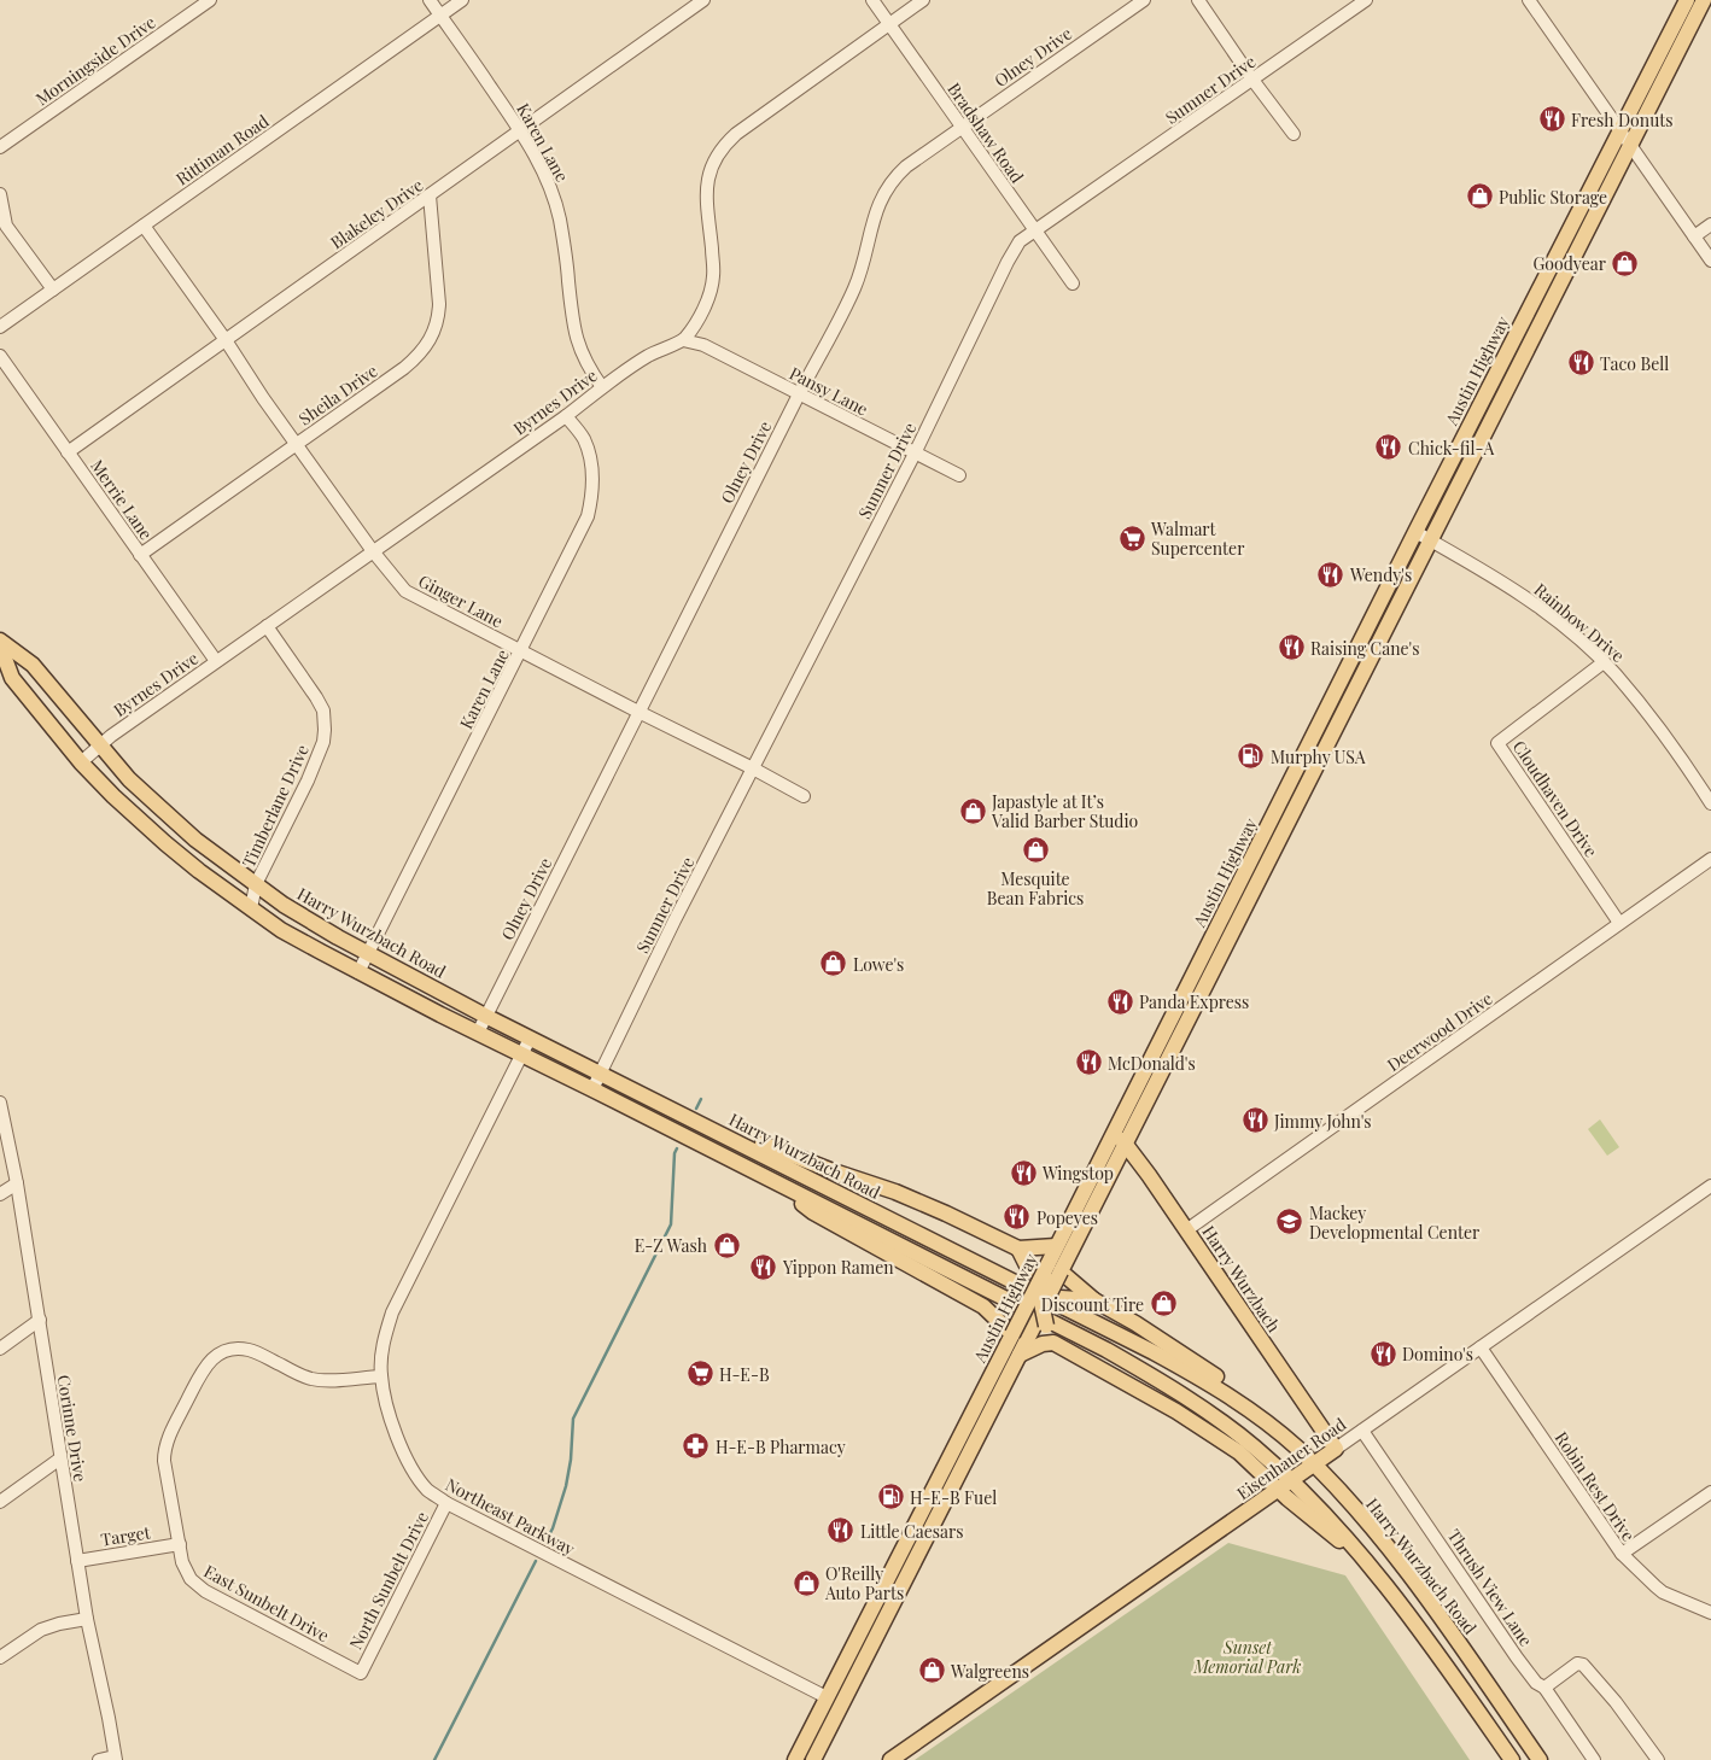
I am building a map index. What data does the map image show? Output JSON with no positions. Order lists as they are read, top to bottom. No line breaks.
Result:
{"streets":{"main road":["Austin Highway","Harry Wurzbach Road","Harry Wurzbach","Eisenhauer Road"],"street":["Olney Drive","Morningside Drive","Sumner Drive","Bradshaw Road","Karen Lane","Rittiman Road","Blakeley Drive","Pansy Lane","Sheila Drive","Byrnes Drive","Merrie Lane","Ginger Lane","Rainbow Drive","Cloudhaven Drive","Timberlane Drive","Deerwood Drive","Corinne Drive","Robin Rest Drive","Northeast Parkway","Target","North Sunbelt Drive","Thrush View Lane","East Sunbelt Drive"]},"crossings":[["Olney Drive","Bradshaw Road"],["Olney Drive","Pansy Lane"],["Olney Drive","Ginger Lane"],["Olney Drive","Harry Wurzbach Road"],["Sumner Drive","Bradshaw Road"],["Sumner Drive","Pansy Lane"],["Sumner Drive","Ginger Lane"],["Sumner Drive","Harry Wurzbach Road"],["Karen Lane","Rittiman Road"],["Karen Lane","Blakeley Drive"],["Karen Lane","Byrnes Drive"],["Karen Lane","Ginger Lane"],["Karen Lane","Harry Wurzbach Road"],["Rittiman Road","Ginger Lane"],["Blakeley Drive","Sheila Drive"],["Blakeley Drive","Merrie Lane"],["Blakeley Drive","Ginger Lane"],["Austin Highway","Rainbow Drive"],["Austin Highway","Harry Wurzbach"],["Austin Highway","Northeast Parkway"],["Pansy Lane","Byrnes Drive"],["Sheila Drive","Merrie Lane"],["Sheila Drive","Ginger Lane"],["Byrnes Drive","Merrie Lane"],["Byrnes Drive","Ginger Lane"],["Byrnes Drive","Timberlane Drive"],["Byrnes Drive","Harry Wurzbach Road"],["Rainbow Drive","Cloudhaven Drive"],["Cloudhaven Drive","Deerwood Drive"],["Timberlane Drive","Harry Wurzbach Road"],["Harry Wurzbach Road","Eisenhauer Road"],["Harry Wurzbach Road","Northeast Parkway"],["Deerwood Drive","Harry Wurzbach"],["Harry Wurzbach","Eisenhauer Road"],["Corinne Drive","Target"],["Eisenhauer Road","Robin Rest Drive"],["Eisenhauer Road","Thrush View Lane"],["Northeast Parkway","North Sunbelt Drive"],["Northeast Parkway","East Sunbelt Drive"],["Target","East Sunbelt Drive"],["North Sunbelt Drive","East Sunbelt Drive"]],"parks":["Sunset Memorial Park"],"places":{"restaurant":["Fresh Donuts","Taco Bell","Chick-fil-A","Wendy's","Raising Cane's","Panda Express","McDonald's","Jimmy John's","Wingstop","Popeyes","Yippon Ramen","Domino's","Little Caesars"],"shop":["Public Storage","Goodyear","Japastyle at It’s Valid Barber Studio","Mesquite Bean Fabrics","Lowe's","E-Z Wash","Discount Tire","O'Reilly Auto Parts","Walgreens"],"supermarket":["Walmart Supercenter","H-E-B"],"fuel station":["Murphy USA","H-E-B Fuel"],"school or university":["Mackey Developmental Center"],"pharmacy":["H-E-B Pharmacy"]}}
